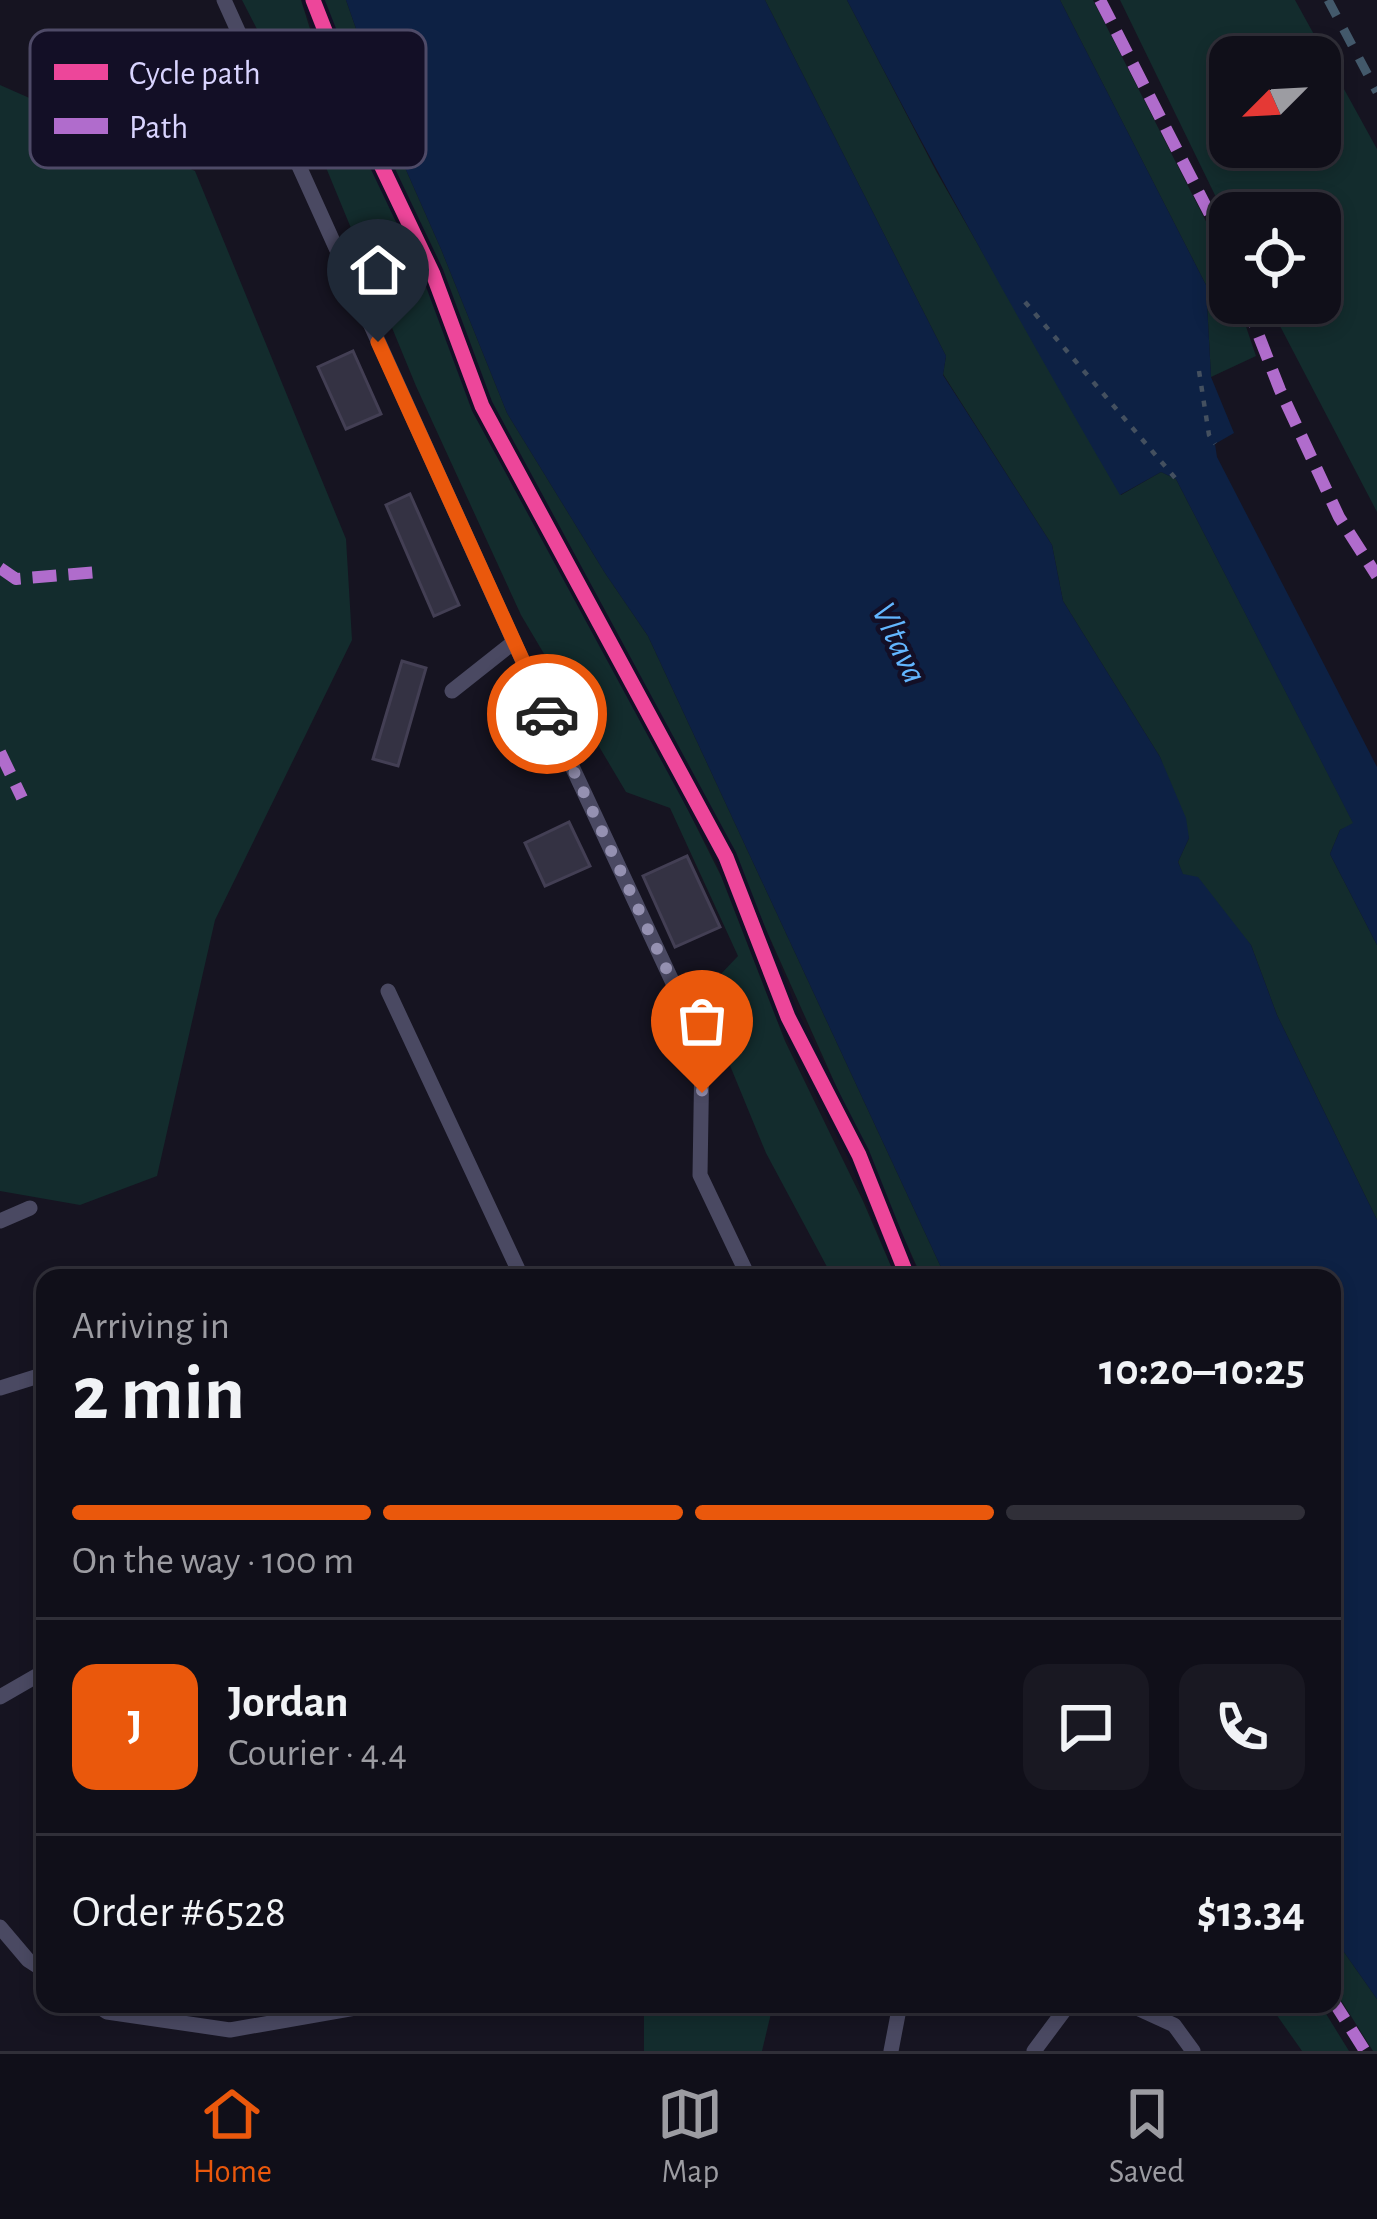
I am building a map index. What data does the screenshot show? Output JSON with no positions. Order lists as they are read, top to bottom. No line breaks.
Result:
{"water":["Vltava"],"legend":["Cycle path","Path"],"north":"bottom left","page":{"heading":["2 min","Arriving in","10:20–10:25"],"panel":["Jordan","Courier · 4.4","Order #6528","$13.34"],"bar":"On the way · 100 m","round":"J","tabs":["Home","Map","Saved"]}}
